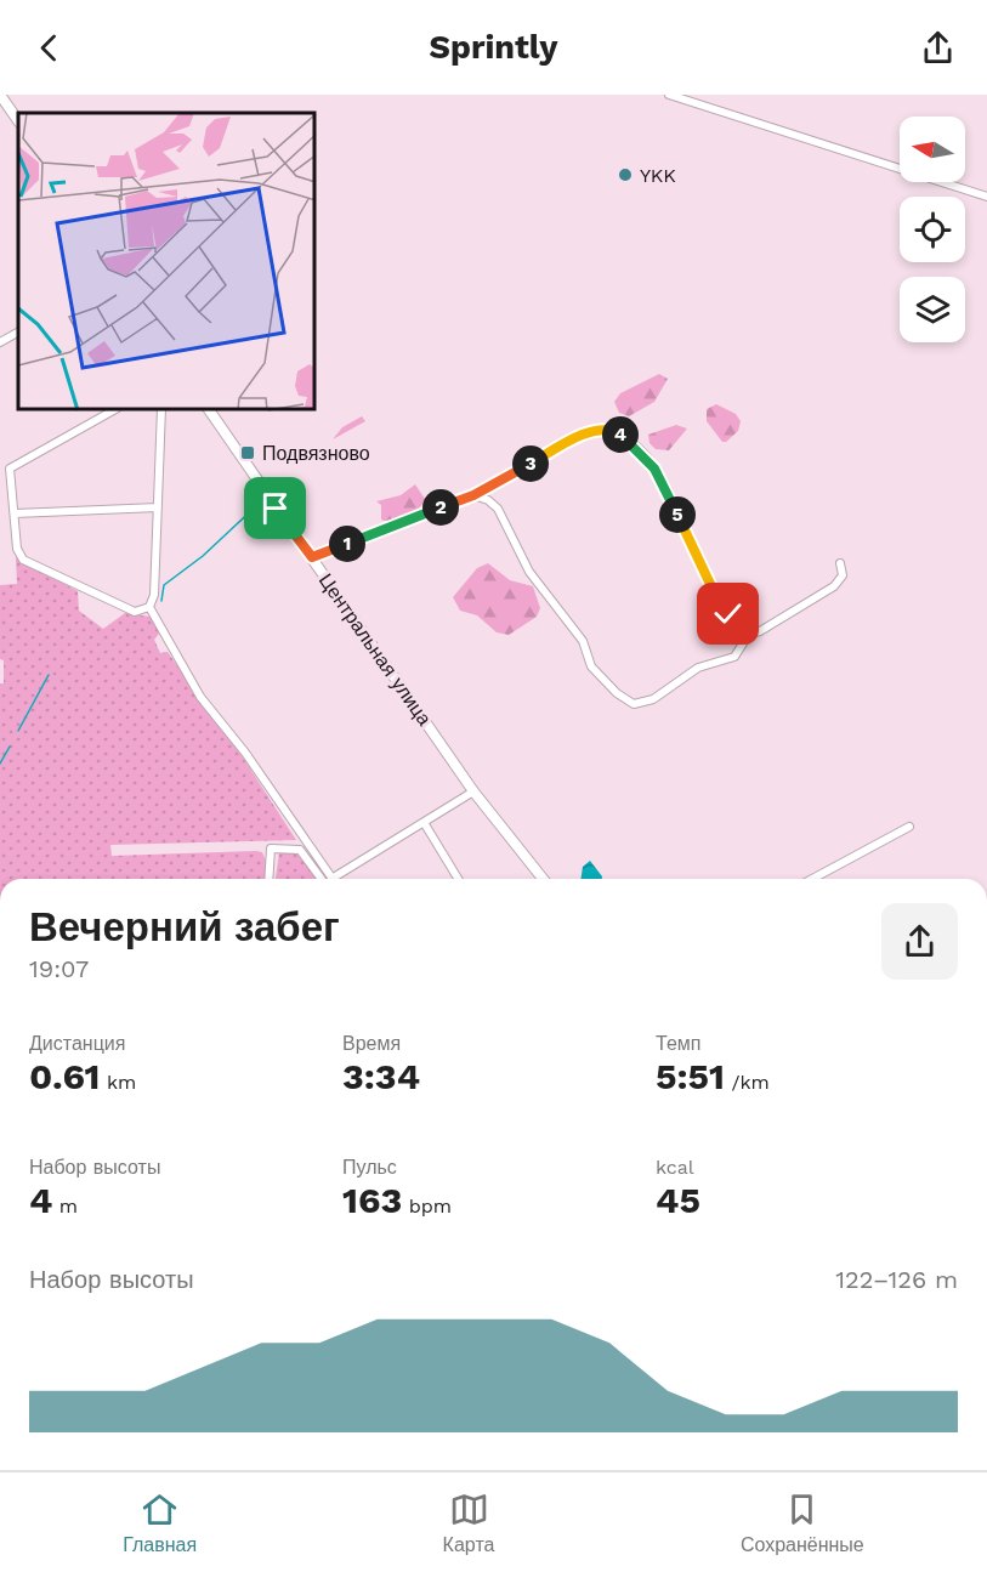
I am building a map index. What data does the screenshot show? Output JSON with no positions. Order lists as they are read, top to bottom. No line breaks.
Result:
{"streets":{"main road":["Центральная улица"]},"places":{"other":["YKK"],"transit":["Подвязново"]},"north":"left","page":{"header":"Sprintly","pins":["4","3","2","5","1"],"heading":["Вечерний забег","19:07"],"stats":[["Дистанция","0.61 km"],["Время","3:34"],["Темп","5:51 /km"],["Набор высоты","4 m"],["Пульс","163 bpm"],["kcal","45"]],"chart":["Набор высоты","122–126 m"],"tabs":["Главная","Карта","Сохранённые"]}}
